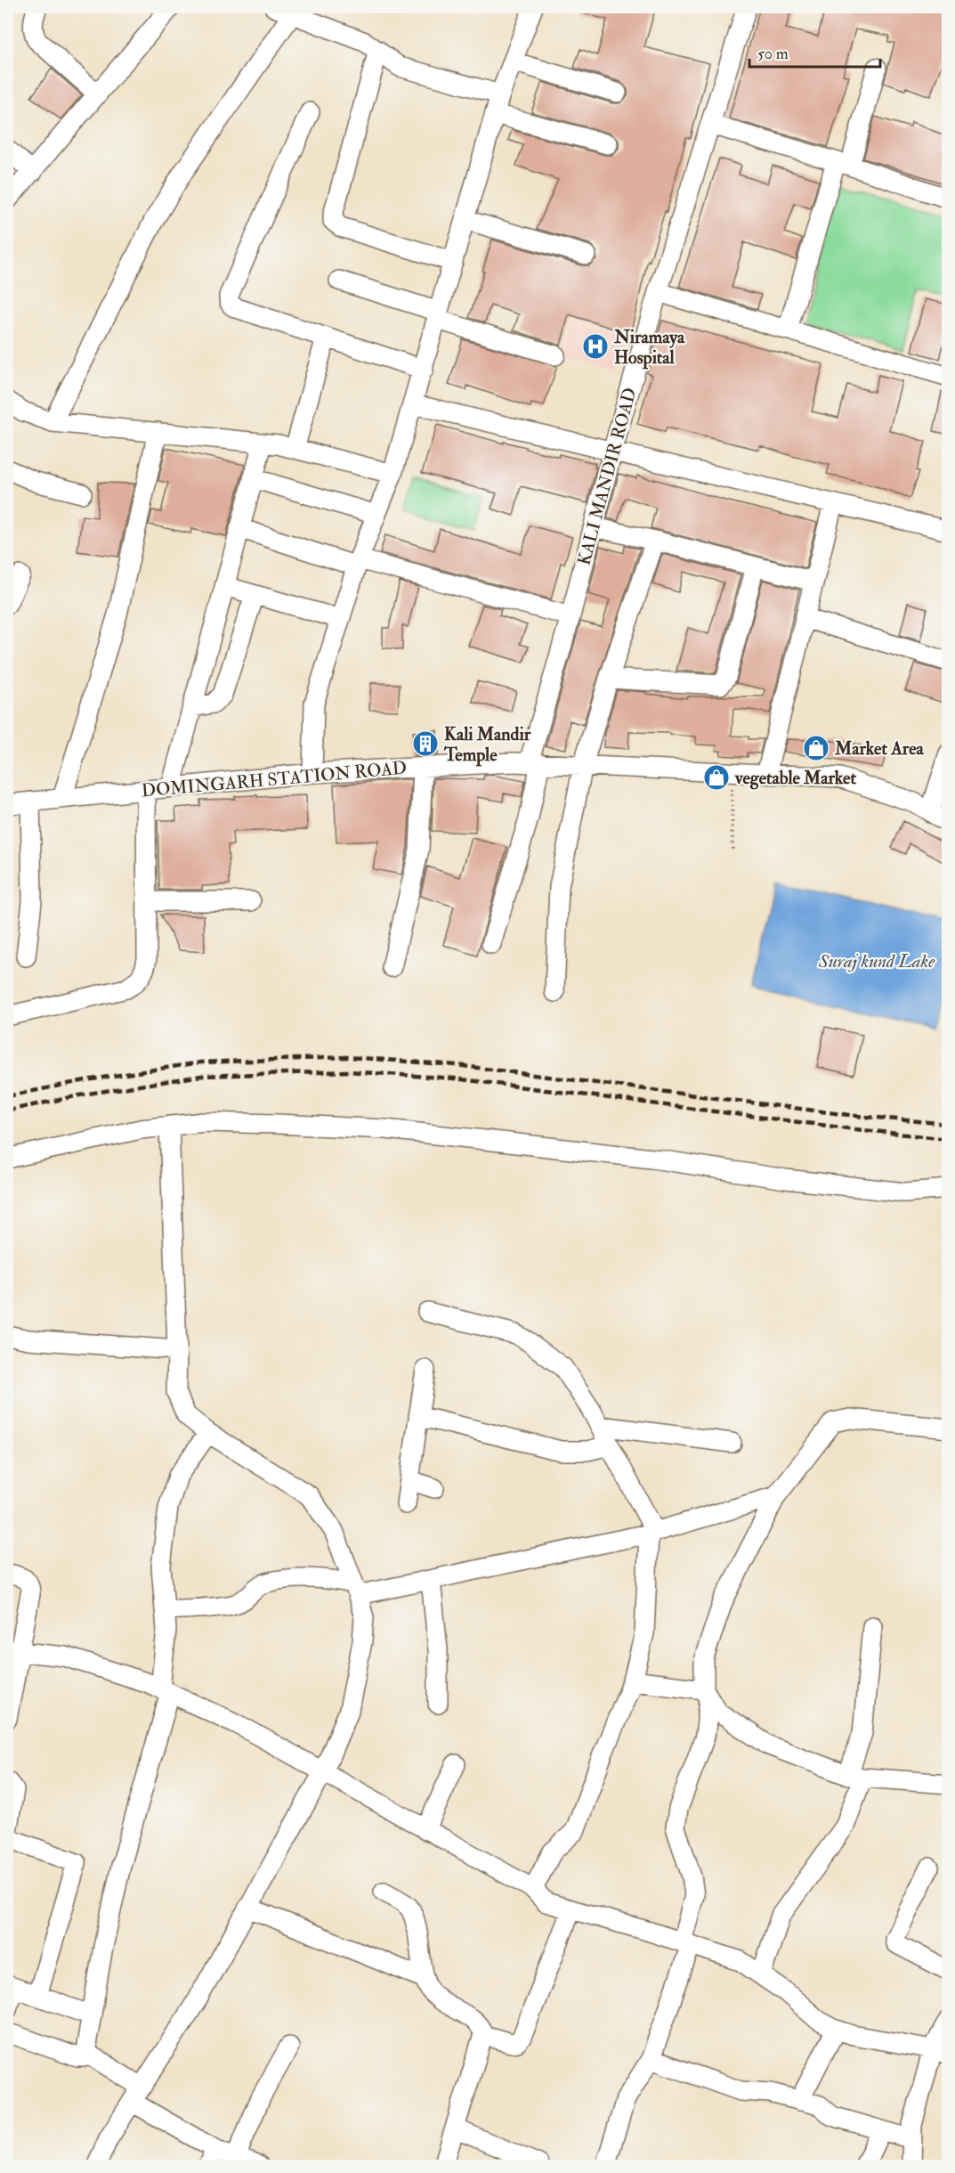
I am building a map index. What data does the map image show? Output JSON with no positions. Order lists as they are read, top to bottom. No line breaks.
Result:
{"streets":{"street":["KALI MANDIR ROAD","DOMINGARH STATION ROAD"]},"crossings":[["KALI MANDIR ROAD","DOMINGARH STATION ROAD"]],"water":["Suraj kund Lake"],"places":{"hospital":["Niramaya Hospital"],"building":["Kali Mandir Temple"],"shop":["Market Area","vegetable Market"]},"scale_bar":"50 m"}
